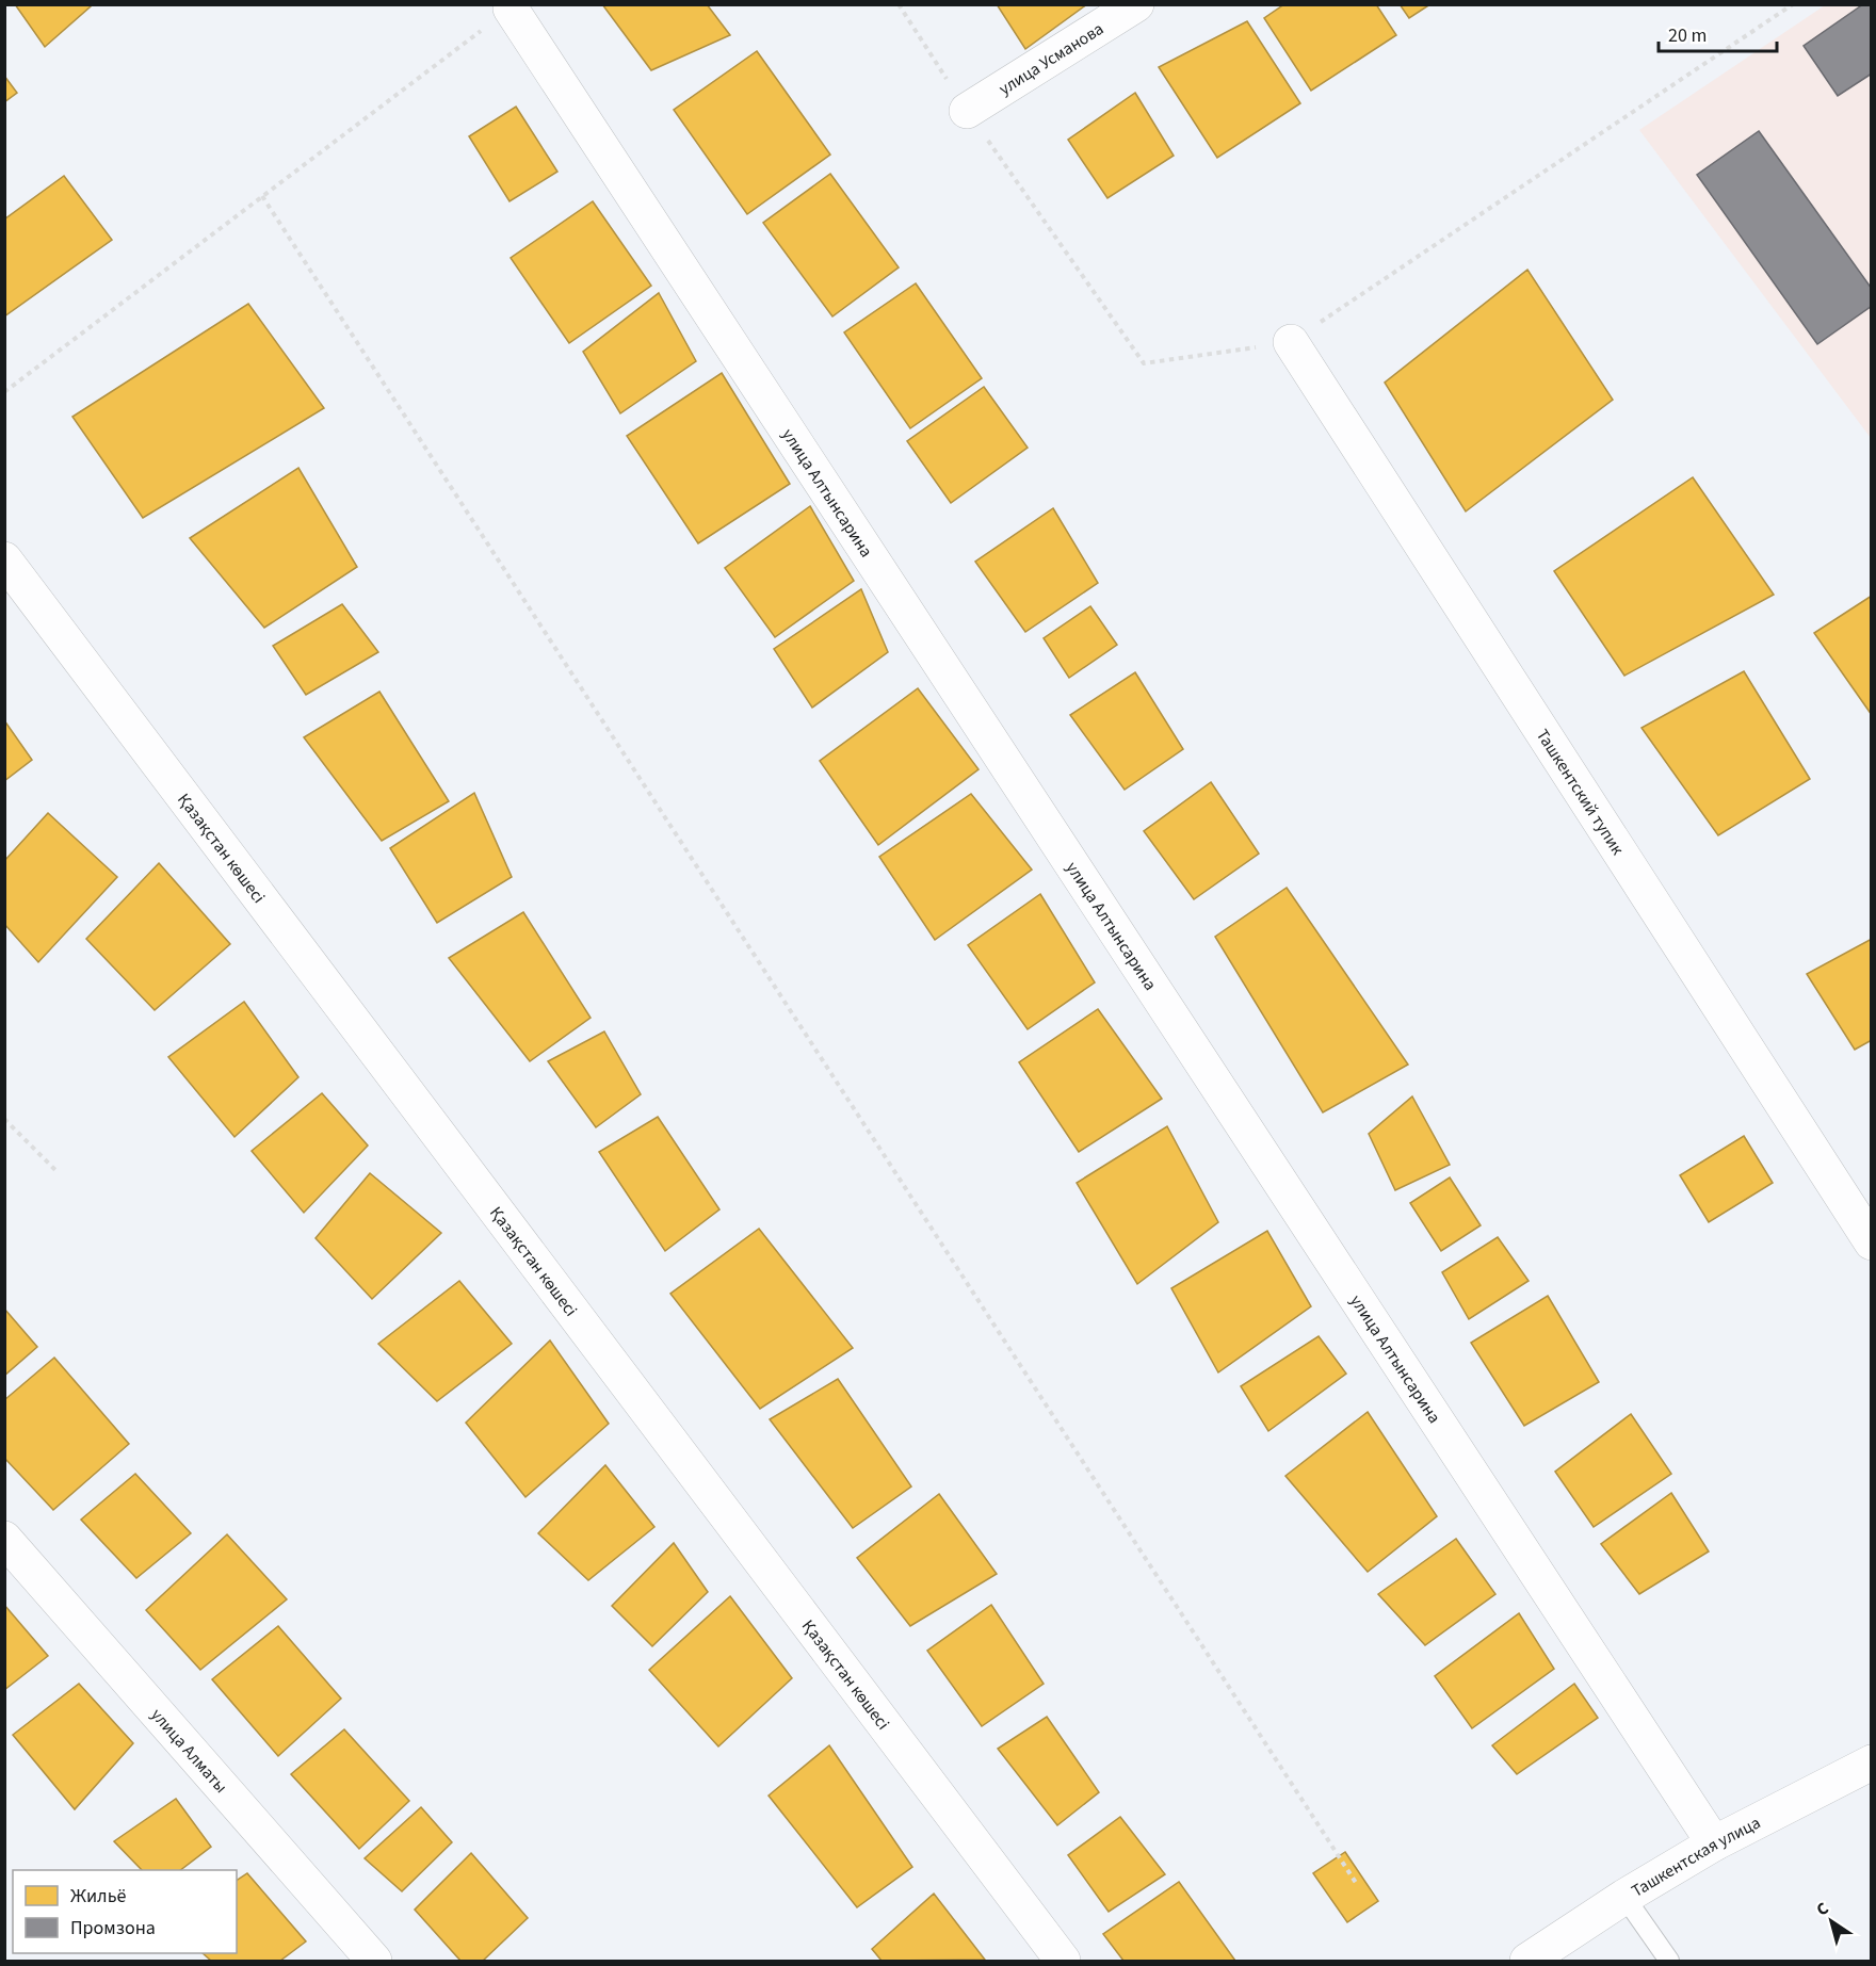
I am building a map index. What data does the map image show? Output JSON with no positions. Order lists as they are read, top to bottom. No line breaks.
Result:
{"streets":{"street":["улица Усманова","улица Алтынсарина","Ташкентский тупик","Қазақстан көшесі","улица Алматы","Ташкентская улица"]},"crossings":[["улица Алтынсарина","Ташкентская улица"]],"legend":["Жильё","Промзона"],"scale_bar":"20 m","north":"top left"}
